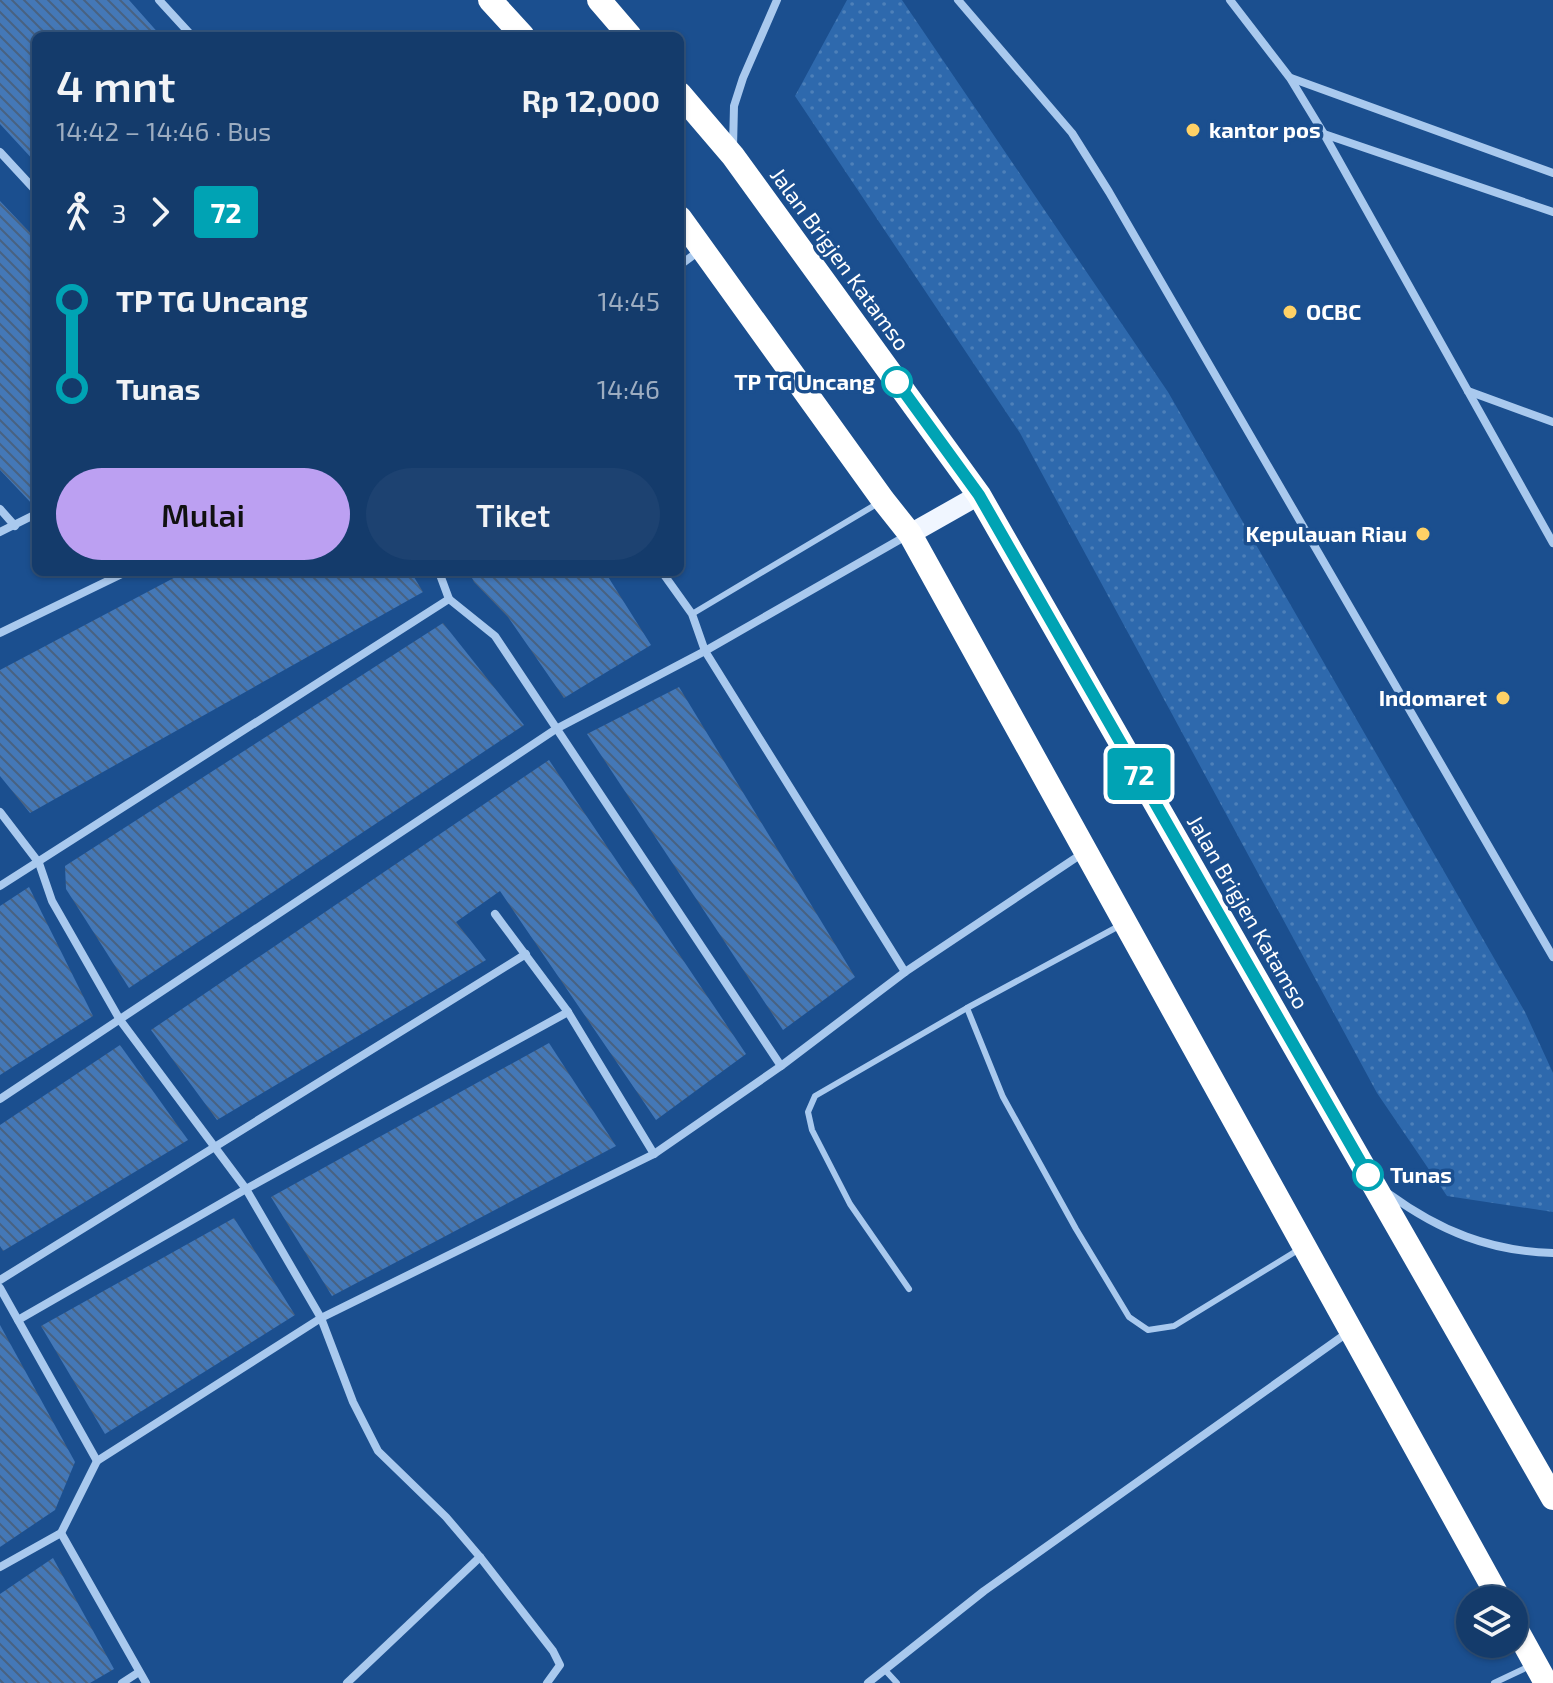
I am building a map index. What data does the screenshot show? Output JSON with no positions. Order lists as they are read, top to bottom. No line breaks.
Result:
{"streets":{"highway":["Jalan Brigjen Katamso"]},"places":["kantor pos","OCBC","TP TG Uncang","Kepulauan Riau","Indomaret","Tunas"],"lines":["bus line 72"],"page":{"on_map":"72","heading":["4 mnt","14:42 – 14:46 · Bus","Rp 12,000"],"legs":["3","72"],"list":[{"name":"TP TG Uncang","value":"14:45"},{"name":"Tunas","value":"14:46"}],"buttons":["Mulai","Tiket"]}}
